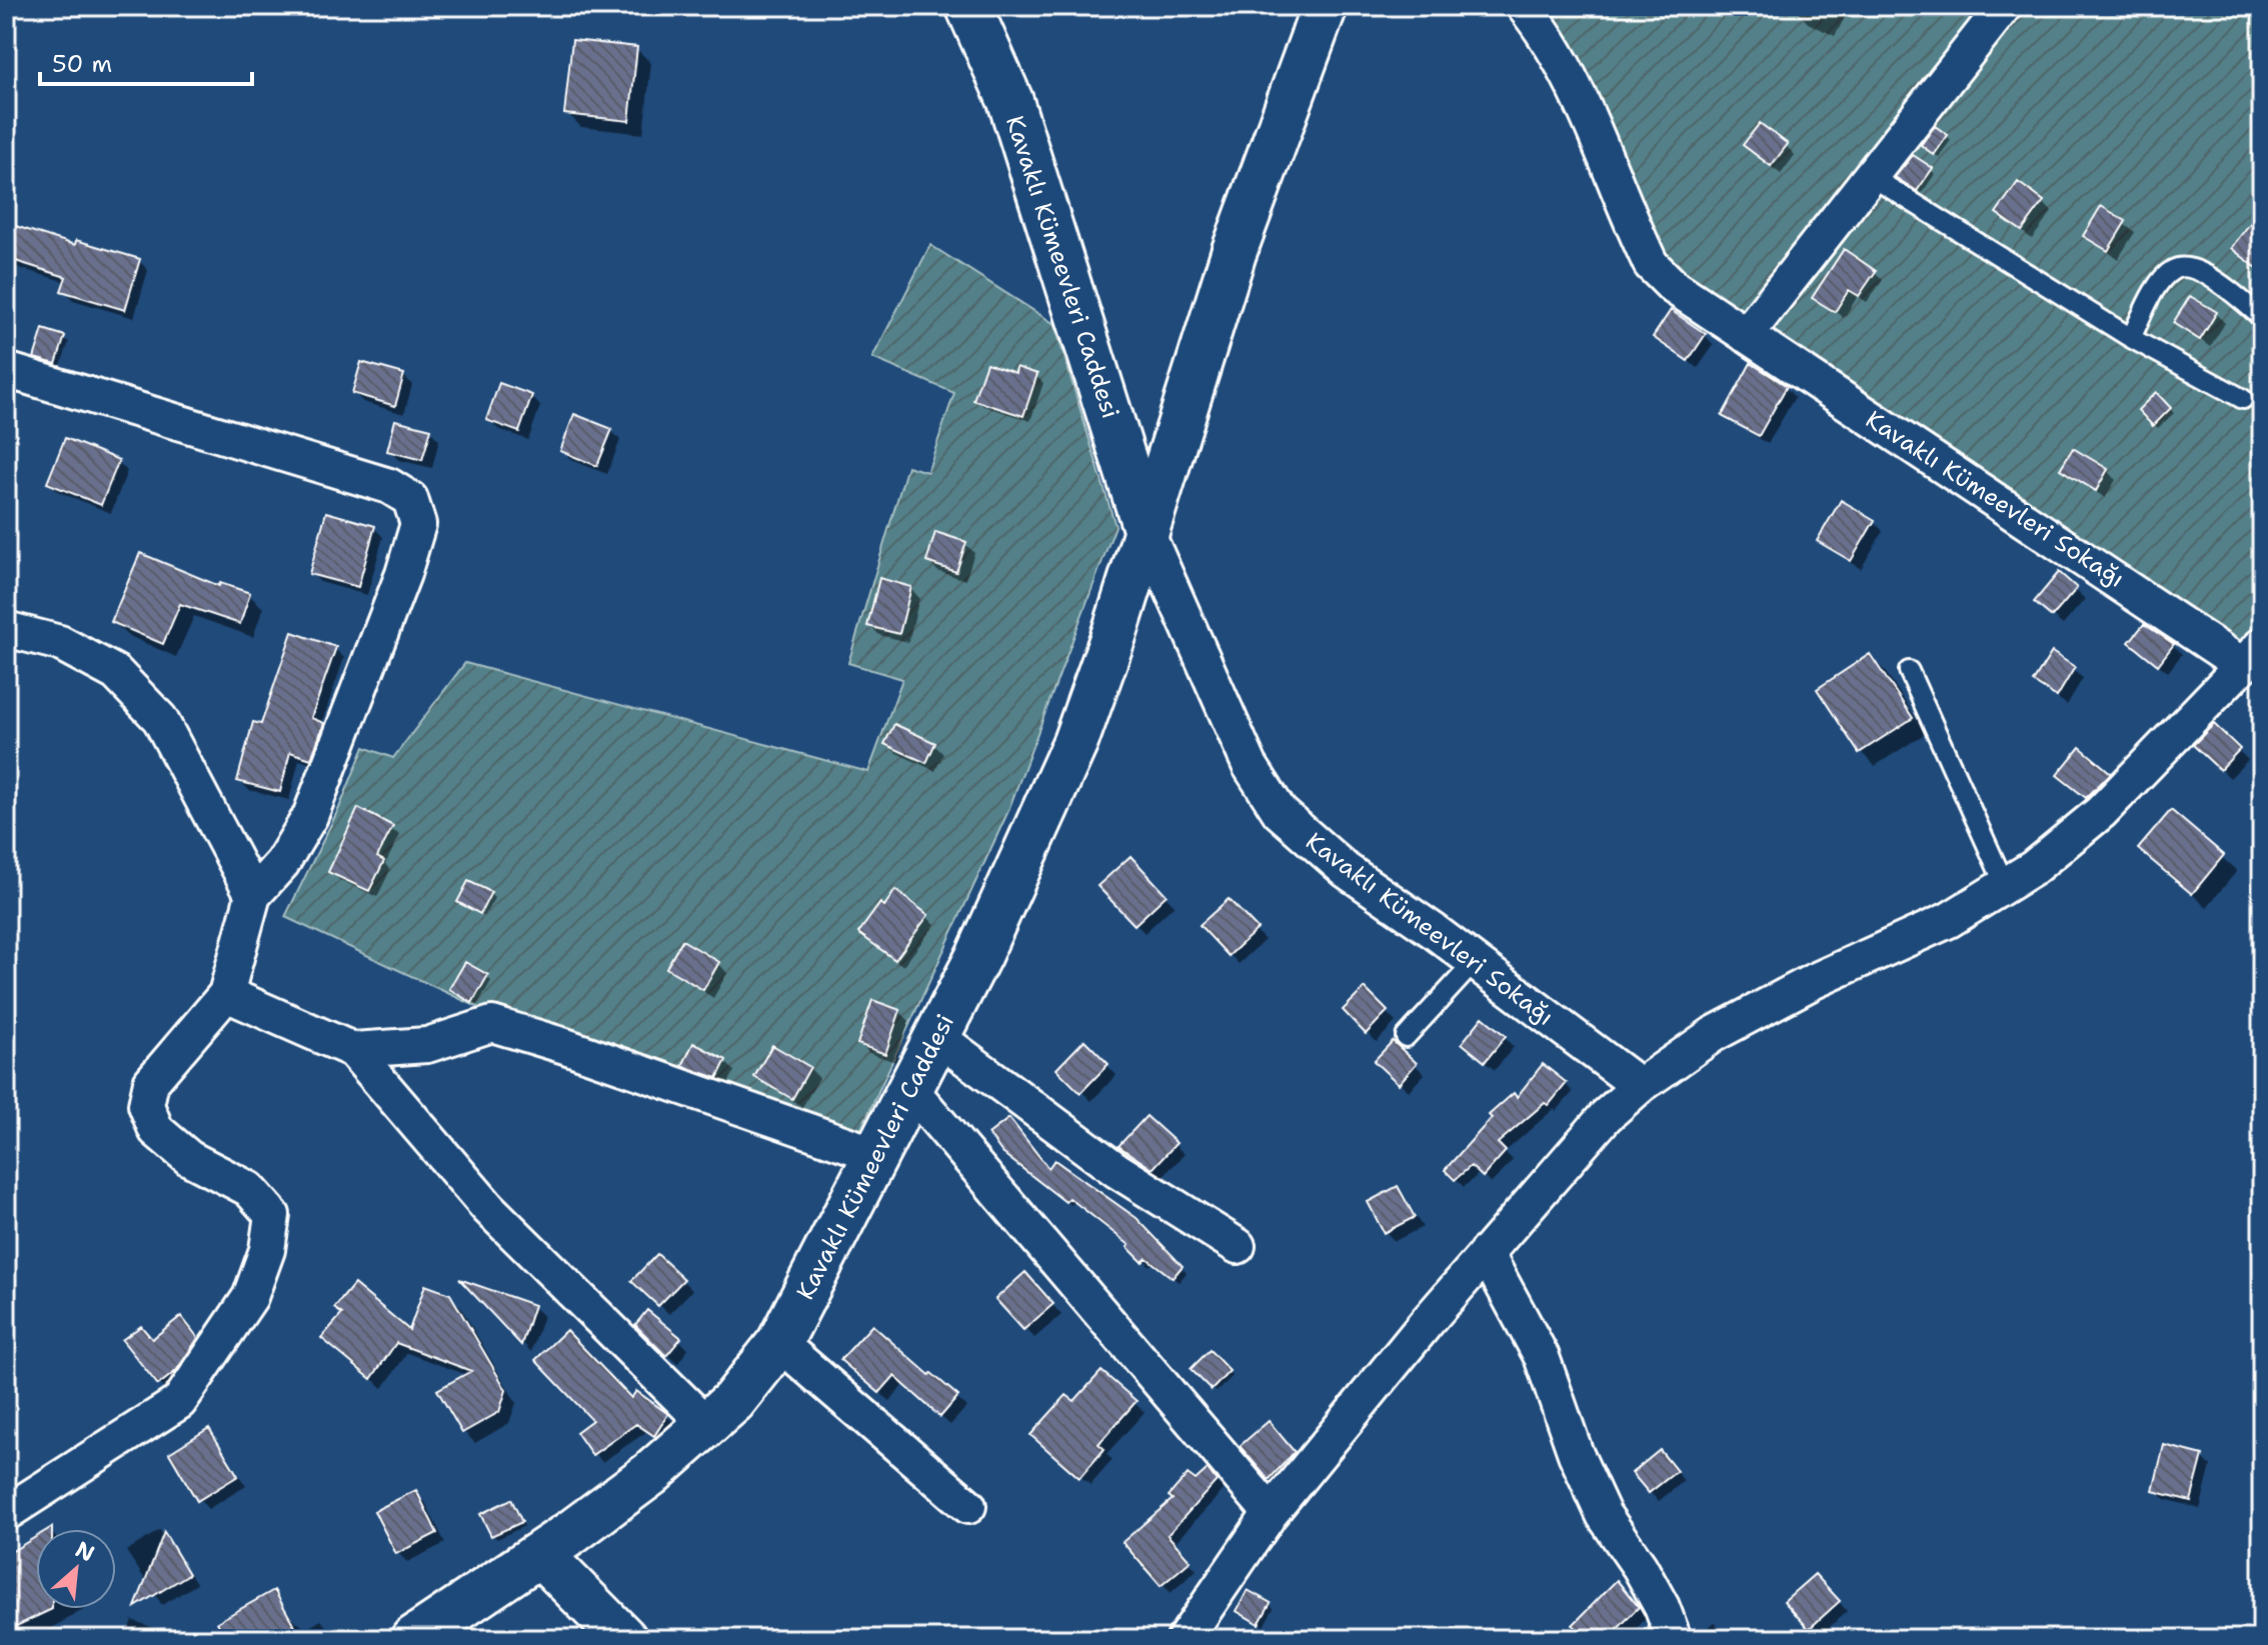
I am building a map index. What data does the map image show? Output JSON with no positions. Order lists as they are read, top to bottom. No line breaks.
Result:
{"streets":{"street":["Kavaklı Kümeevleri Caddesi","Kavaklı Kümeevleri Sokağı"]},"crossings":[["Kavaklı Kümeevleri Caddesi","Kavaklı Kümeevleri Sokağı"]],"scale_bar":"50 m","north":"top right"}
